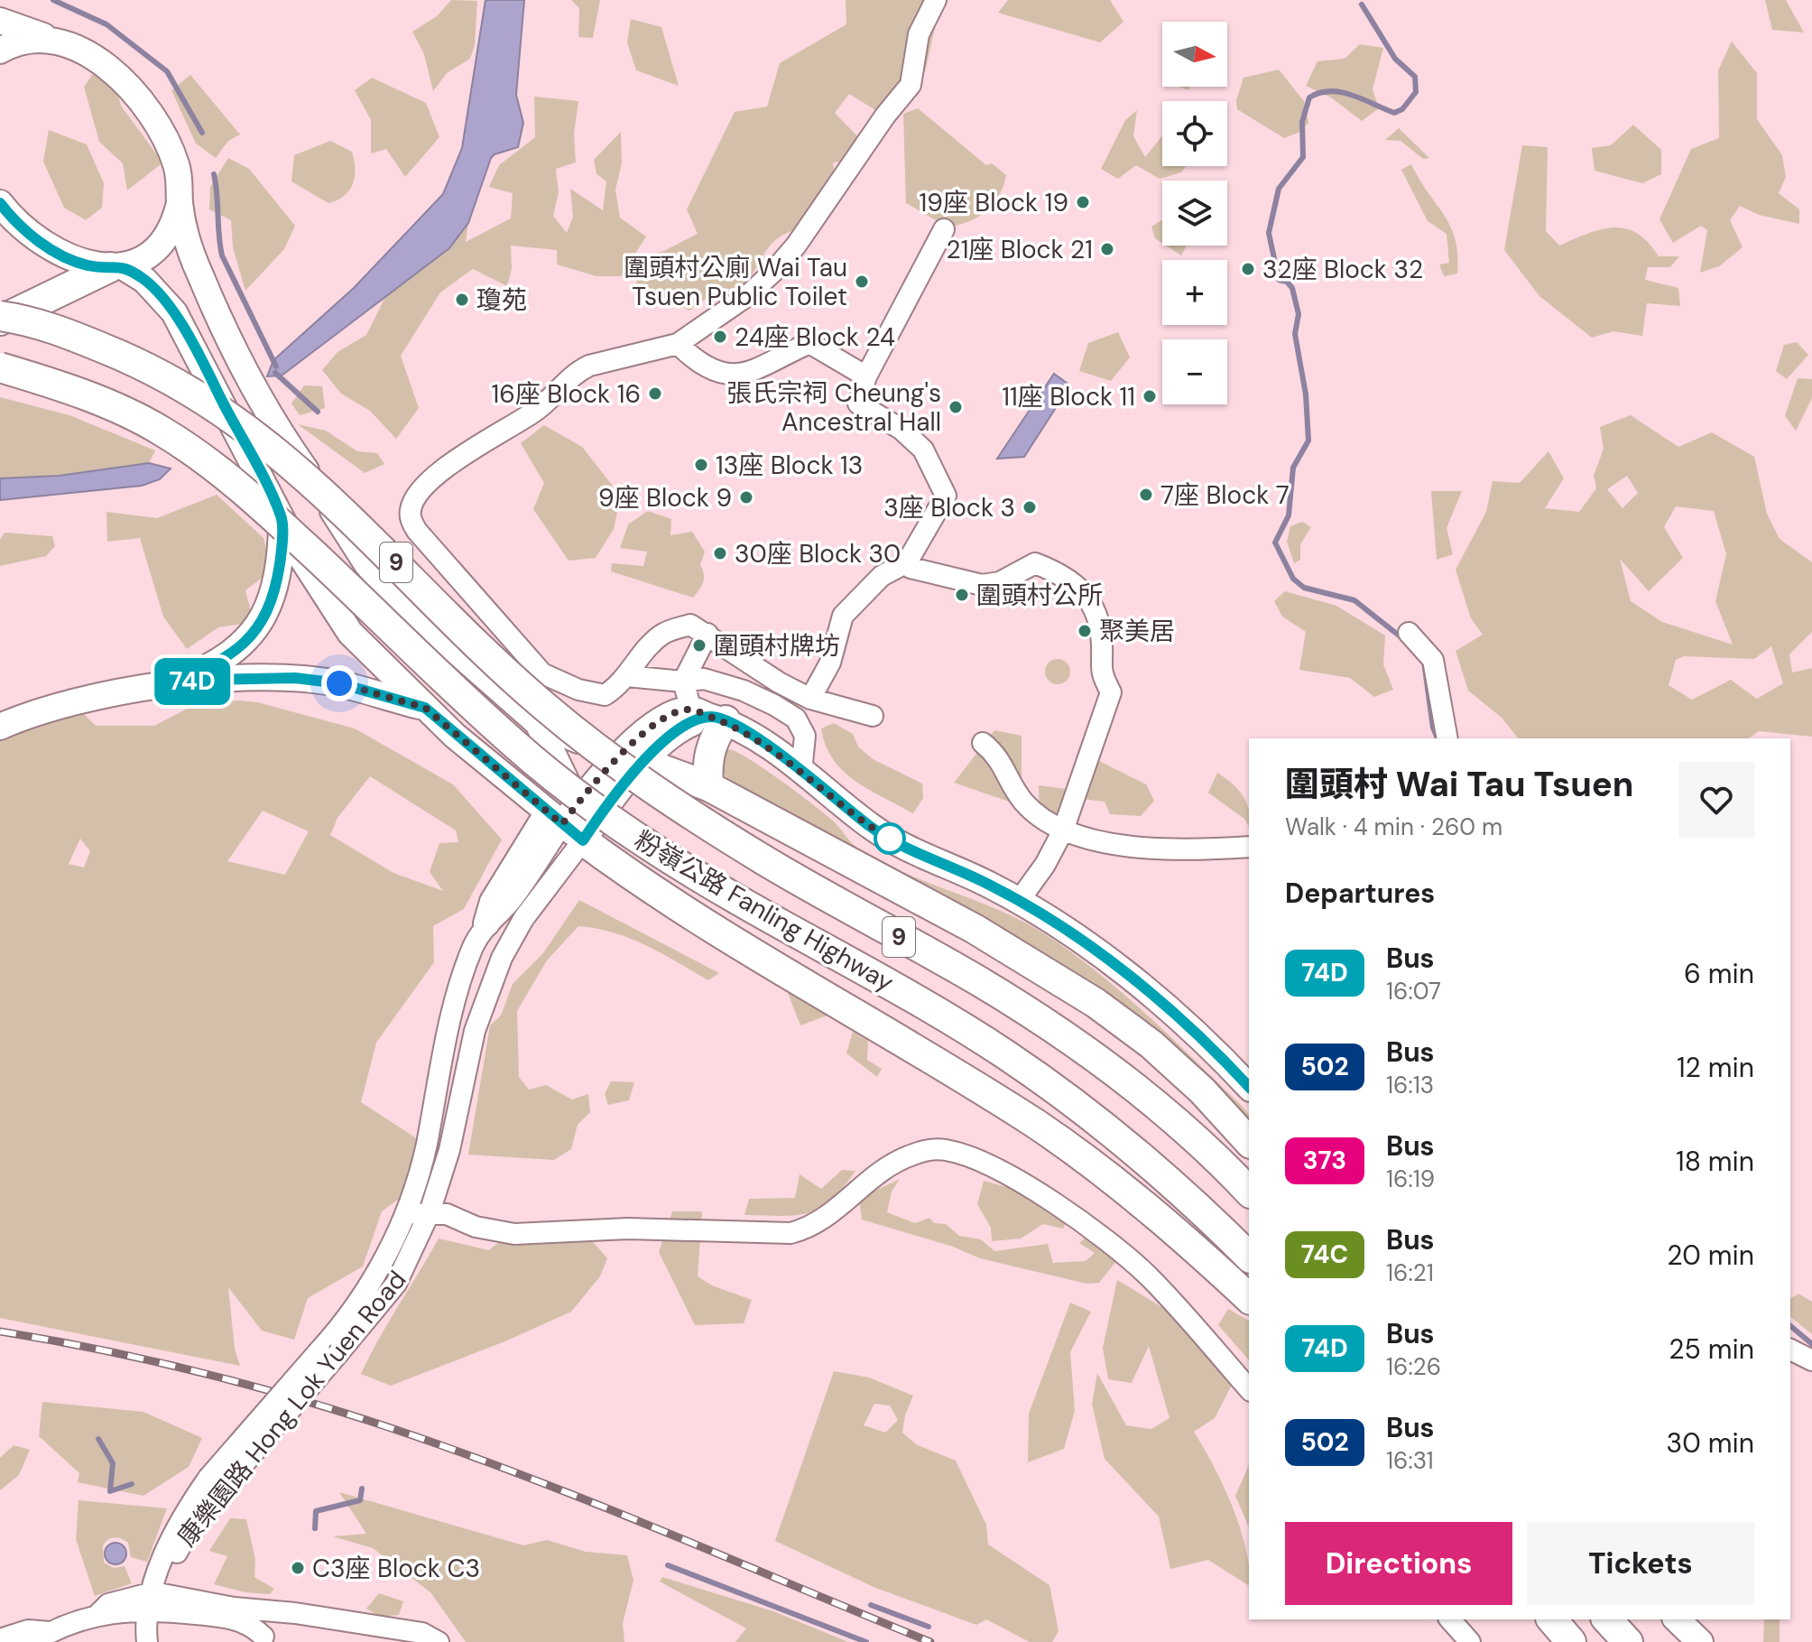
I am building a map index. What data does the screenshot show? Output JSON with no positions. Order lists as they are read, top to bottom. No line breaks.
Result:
{"streets":{"highway":["9","粉嶺公路 Fanling Highway"],"main road":["康樂園路 Hong Lok Yuen Road"]},"places":["19座 Block 19","21座 Block 21","32座 Block 32","圍頭村公廁 Wai Tau Tsuen Public Toilet","瓊苑","24座 Block 24","16座 Block 16","11座 Block 11","張氏宗祠 Cheung's Ancestral Hall","13座 Block 13","7座 Block 7","9座 Block 9","3座 Block 3","30座 Block 30","圍頭村公所","聚美居","圍頭村牌坊","C3座 Block C3"],"lines":["bus line 74D"],"north":"right","page":{"on_map":"74D","map_buttons":["+","−"],"heading":[["圍頭村 Wai Tau Tsuen","Walk · 4 min · 260 m"],"Departures"],"list":[{"mark":"74D","name":"Bus","note":"16:07","value":"6 min"},{"mark":"502","name":"Bus","note":"16:13","value":"12 min"},{"mark":"373","name":"Bus","note":"16:19","value":"18 min"},{"mark":"74C","name":"Bus","note":"16:21","value":"20 min"},{"mark":"74D","name":"Bus","note":"16:26","value":"25 min"},{"mark":"502","name":"Bus","note":"16:31","value":"30 min"}],"buttons":["Directions","Tickets"]}}
